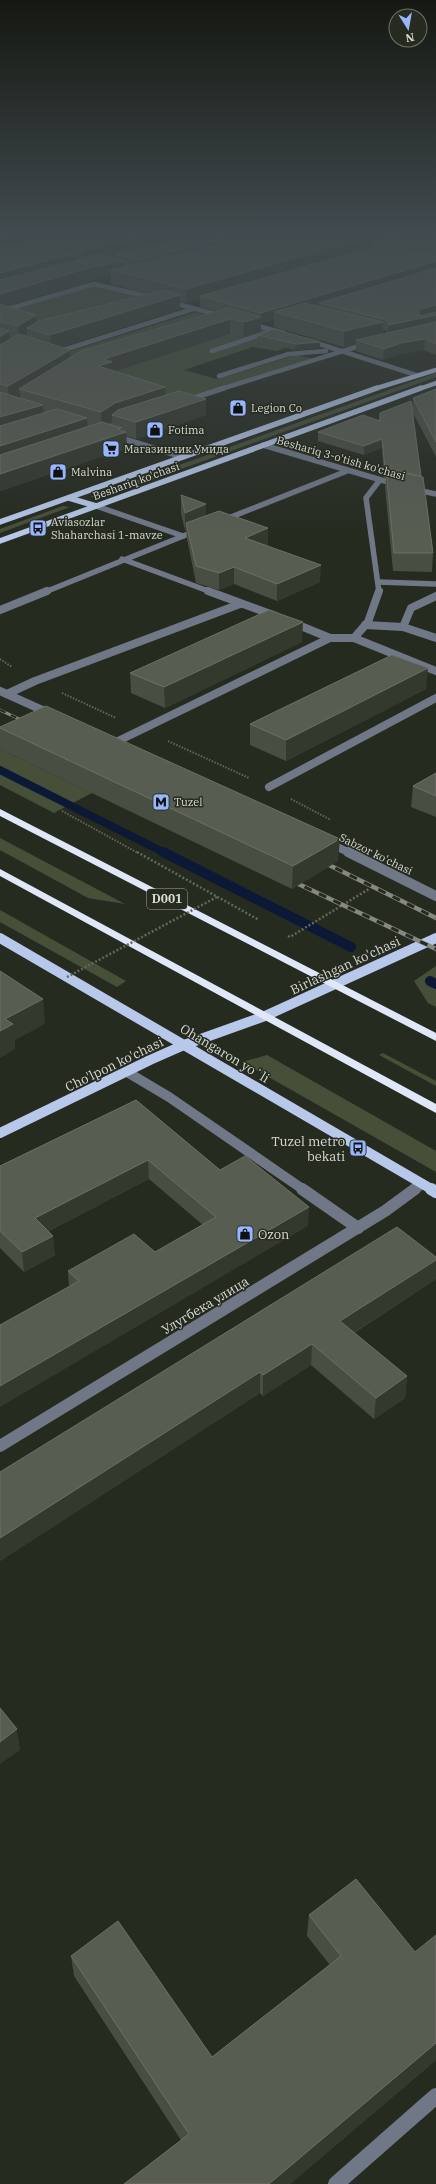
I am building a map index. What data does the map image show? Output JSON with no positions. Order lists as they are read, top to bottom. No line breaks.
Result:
{"streets":{"highway":["D001"],"main road":["Beshariq ko'chasi","Birlashgan ko'chasi","Ohangaron yoʻli","Cho'lpon ko'chasi"],"street":["Beshariq 3-o'tish ko'chasi","Sabzor ko'chasi","Улугбека улица"]},"crossings":[["Beshariq 3-o'tish ko'chasi","Beshariq ko'chasi"],["D001","Birlashgan ko'chasi"],["Birlashgan ko'chasi","Cho'lpon ko'chasi"],["Ohangaron yoʻli","Cho'lpon ko'chasi"],["Ohangaron yoʻli","Улугбека улица"]],"places":{"shop":["Legion Co","Fotima","Malvina","Ozon"],"supermarket":["Магазинчик Умида"],"bus stop":["Aviasozlar Shaharchasi 1-mavze","Tuzel metro bekati"],"metro station":["Tuzel"]},"north":"bottom"}
